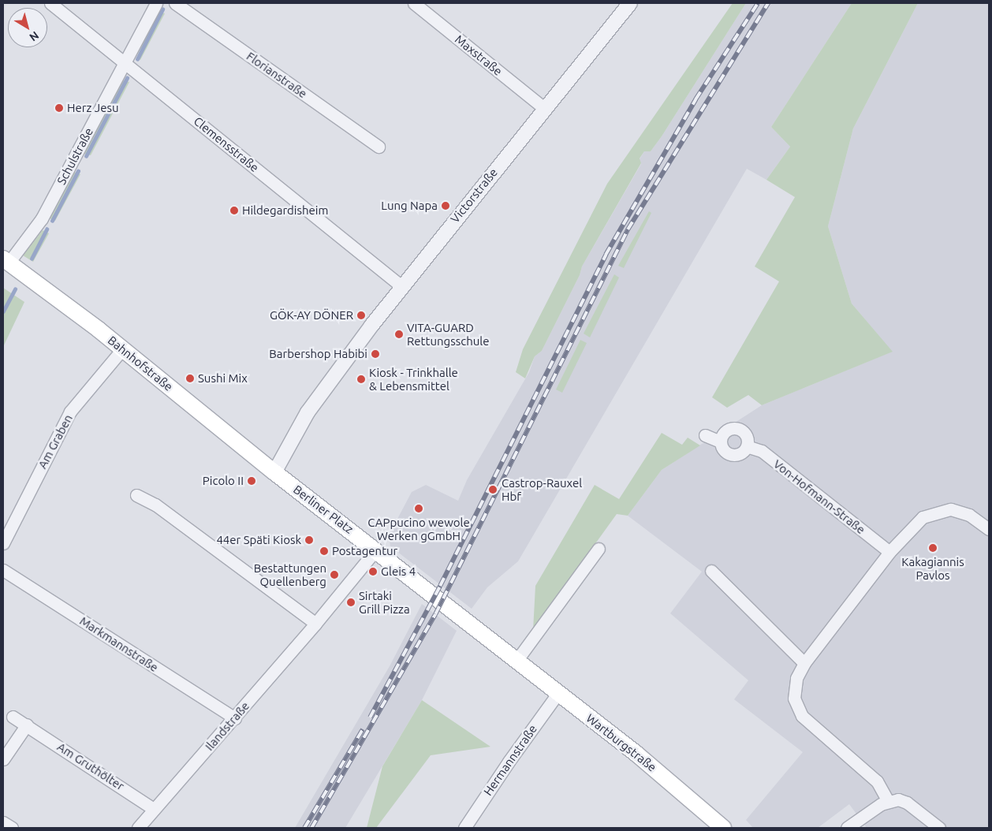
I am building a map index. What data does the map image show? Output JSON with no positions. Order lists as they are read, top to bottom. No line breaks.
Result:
{"streets":{"main road":["Bahnhofstraße","Berliner Platz","Wartburgstraße"],"street":["Maxstraße","Florianstraße","Clemensstraße","Schulstraße","Victorstraße","Am Graben","Von-Hofmann-Straße","Markmannstraße","Ilandstraße","Hermannstraße","Am Gruthölter"]},"crossings":[["Maxstraße","Victorstraße"],["Clemensstraße","Schulstraße"],["Clemensstraße","Victorstraße"],["Schulstraße","Bahnhofstraße"],["Victorstraße","Bahnhofstraße"],["Victorstraße","Berliner Platz"],["Bahnhofstraße","Am Graben"],["Bahnhofstraße","Berliner Platz"],["Berliner Platz","Ilandstraße"],["Berliner Platz","Wartburgstraße"],["Markmannstraße","Ilandstraße"],["Ilandstraße","Am Gruthölter"],["Wartburgstraße","Hermannstraße"]],"places":["Herz Jesu","Lung Napa","Hildegardisheim","GÖK-AY DÖNER","VITA-GUARD Rettungsschule","Barbershop Habibi","Sushi Mix","Kiosk - Trinkhalle & Lebensmittel","Picolo II","Castrop-Rauxel Hbf","CAPpucino wewole Werken gGmbH","44er Späti Kiosk","Kakagiannis Pavlos","Postagentur","Gleis 4","Bestattungen Quellenberg","Sirtaki Grill Pizza"],"north":"bottom right"}
